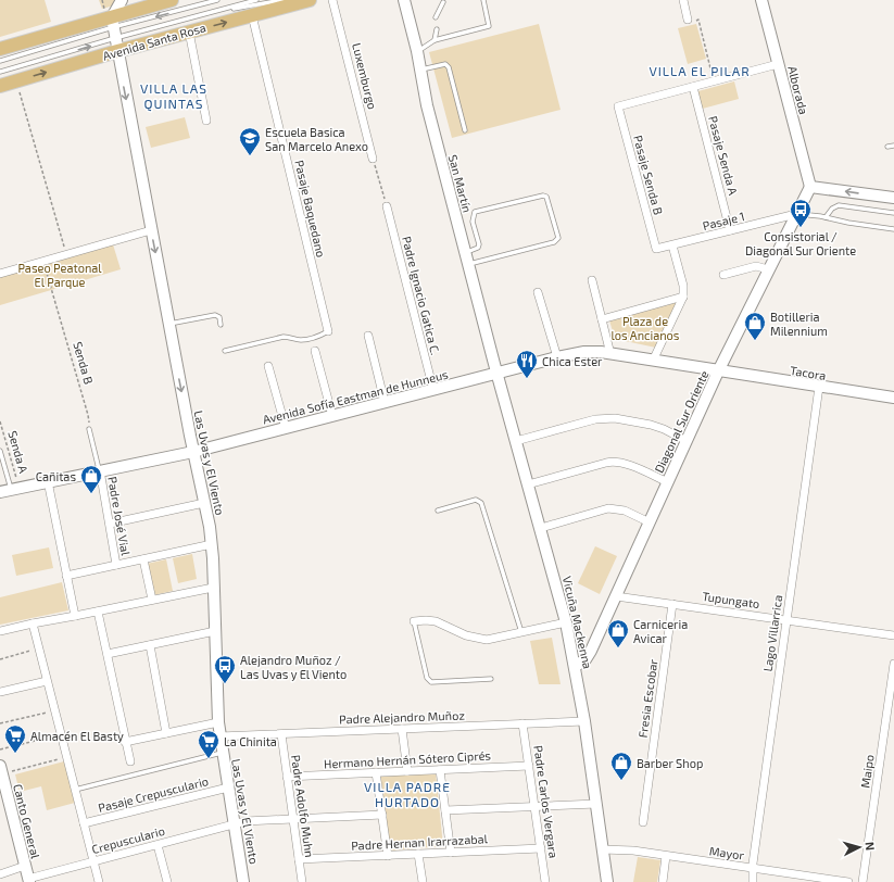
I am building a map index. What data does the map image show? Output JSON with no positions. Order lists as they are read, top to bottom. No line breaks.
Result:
{"streets":{"main road":["Avenida Santa Rosa"],"street":["Luxemburgo","Alborada","Pasaje Senda A","Pasaje Senda B","San Martín","Pasaje Baquedano","Pasaje 1","Padre Ignacio Gatica C.","Tacora","Avenida Sofía Eastman de Hunneus","Diagonal Sur Oriente","Las Uvas y El Viento","Padre José Vial","Tupungato","Vicuña Mackenna","Lago Villarrica","Fresia Escobar","Padre Alejandro Muñoz","Hermano Hernán Sótero Ciprés","Maipo","Pasaje Crepusculario","Padre Carlos Vergara","Padre Adolfo Muhn","Canto General","Crepusculario","Padre Hernan Irarrazabal","Mayor"],"lane":["Senda A"],"path":["Senda B"]},"crossings":[["Avenida Santa Rosa","Pasaje Baquedano"],["Avenida Santa Rosa","Las Uvas y El Viento"],["Alborada","Diagonal Sur Oriente"],["Pasaje Senda A","Pasaje Senda B"],["Pasaje Senda A","Pasaje 1"],["Pasaje Senda B","Pasaje 1"],["San Martín","Avenida Sofía Eastman de Hunneus"],["San Martín","Vicuña Mackenna"],["Pasaje 1","Diagonal Sur Oriente"],["Padre Ignacio Gatica C.","Avenida Sofía Eastman de Hunneus"],["Tacora","Avenida Sofía Eastman de Hunneus"],["Tacora","Diagonal Sur Oriente"],["Tacora","Lago Villarrica"],["Avenida Sofía Eastman de Hunneus","Diagonal Sur Oriente"],["Avenida Sofía Eastman de Hunneus","Senda A"],["Avenida Sofía Eastman de Hunneus","Las Uvas y El Viento"],["Avenida Sofía Eastman de Hunneus","Padre José Vial"],["Avenida Sofía Eastman de Hunneus","Vicuña Mackenna"],["Diagonal Sur Oriente","Tupungato"],["Diagonal Sur Oriente","Vicuña Mackenna"],["Las Uvas y El Viento","Padre Alejandro Muñoz"],["Las Uvas y El Viento","Pasaje Crepusculario"],["Las Uvas y El Viento","Crepusculario"],["Tupungato","Lago Villarrica"],["Tupungato","Fresia Escobar"],["Vicuña Mackenna","Padre Alejandro Muñoz"],["Vicuña Mackenna","Mayor"],["Lago Villarrica","Mayor"],["Padre Alejandro Muñoz","Padre Carlos Vergara"],["Padre Alejandro Muñoz","Padre Adolfo Muhn"],["Hermano Hernán Sótero Ciprés","Padre Carlos Vergara"],["Hermano Hernán Sótero Ciprés","Padre Adolfo Muhn"],["Padre Carlos Vergara","Padre Hernan Irarrazabal"],["Padre Adolfo Muhn","Crepusculario"],["Padre Adolfo Muhn","Padre Hernan Irarrazabal"],["Canto General","Crepusculario"]],"districts":["VILLA EL PILAR","VILLA LAS QUINTAS","VILLA PADRE HURTADO"],"parks":["Paseo Peatonal El Parque","Plaza de los Ancianos"],"places":{"school or university":["Escuela Basica San Marcelo Anexo"],"bus stop":["Consistorial / Diagonal Sur Oriente","Alejandro Muñoz / Las Uvas y El Viento"],"shop":["Botilleria Milennium","Cañitas","Carniceria Avicar","Barber Shop"],"restaurant":["Chica Ester"],"supermarket":["Almacén El Basty","La Chinita"]},"north":"right"}
